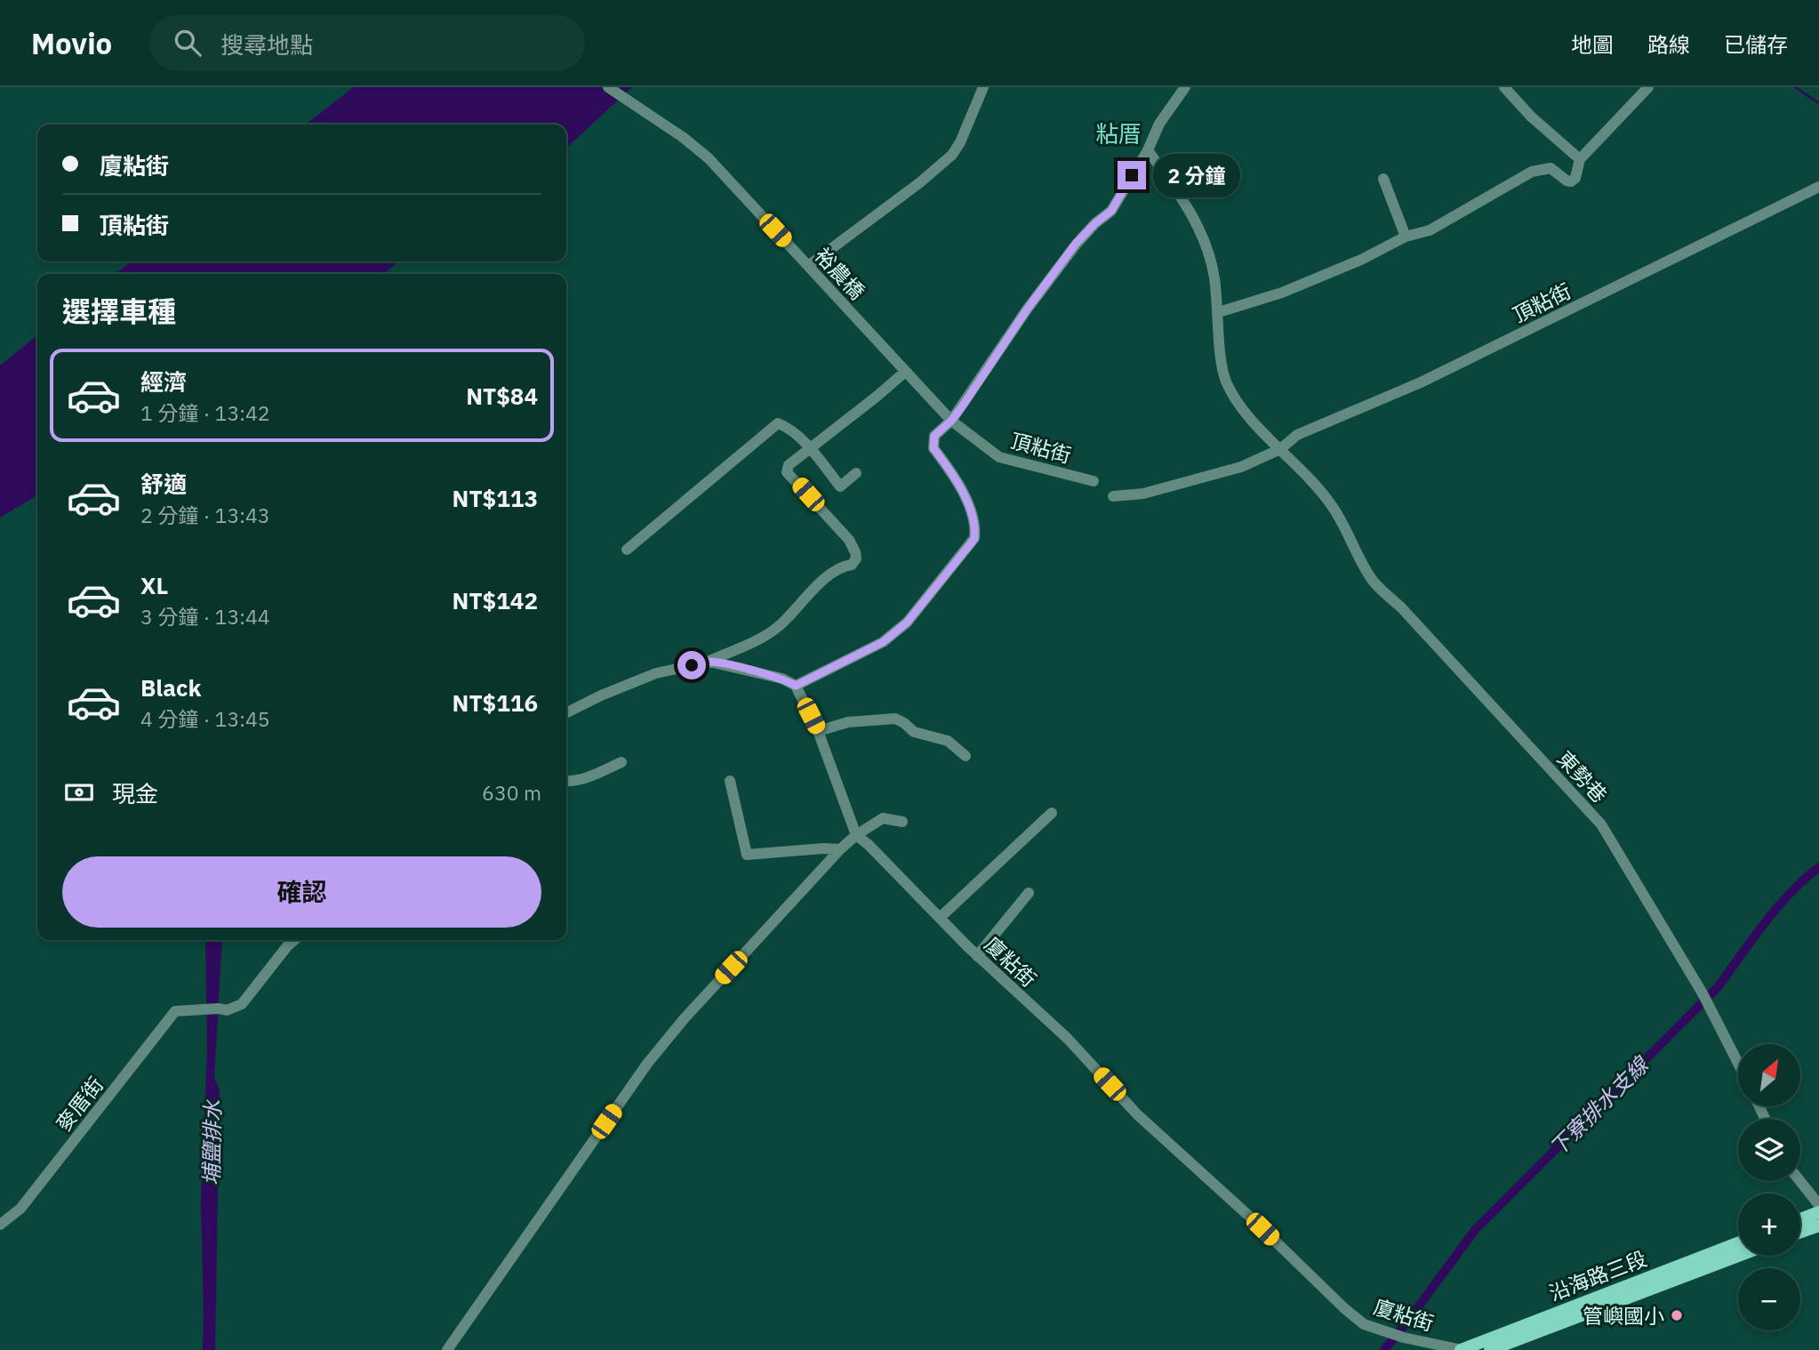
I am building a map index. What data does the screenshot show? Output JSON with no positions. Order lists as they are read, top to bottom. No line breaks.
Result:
{"streets":{"main road":["沿海路三段"],"street":["裕農橋","頂粘街","東勢巷","廈粘街","麥厝街"]},"crossings":[["裕農橋","頂粘街"],["頂粘街","東勢巷"],["廈粘街","沿海路三段"]],"districts":["粘厝"],"water":["下寮排水支線","埔鹽排水"],"places":["管嶼國小"],"north":"top right","page":{"header":"Movio","search":"搜尋地點","nav":["地圖","路線","已儲存"],"banner":["廈粘街","頂粘街"],"bubble":"2 分鐘","heading":"選擇車種","list":[{"name":"經濟","note":"1 分鐘 · 13:42","value":"NT$84"},{"name":"舒適","note":"2 分鐘 · 13:43","value":"NT$113"},{"name":"XL","note":"3 分鐘 · 13:44","value":"NT$142"},{"name":"Black","note":"4 分鐘 · 13:45","value":"NT$116"}],"pay":["現金","630 m"],"buttons":"確認","map_buttons":["+","−"]}}
